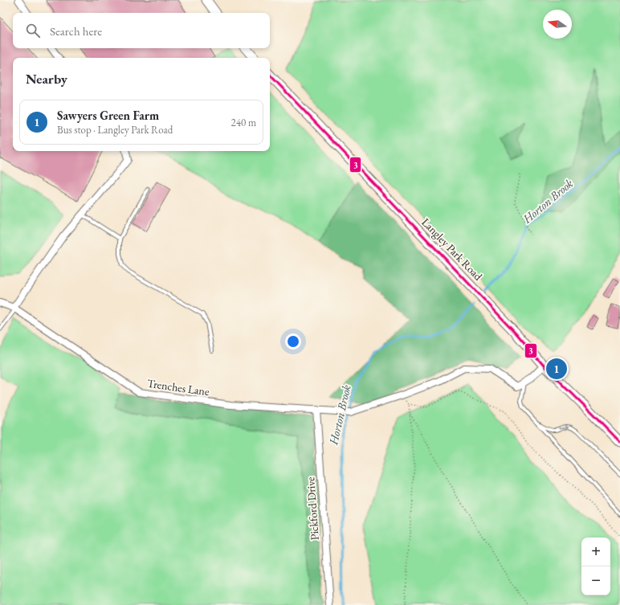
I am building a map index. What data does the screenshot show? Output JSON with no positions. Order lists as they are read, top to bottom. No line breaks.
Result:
{"streets":{"main road":["Langley Park Road"],"street":["Trenches Lane","Pickford Drive"]},"crossings":[["Trenches Lane","Pickford Drive"]],"water":["Horton Brook"],"lines":["transit line 3"],"north":"left","page":{"search":"Search here","heading":"Nearby","list":[{"mark":"1","name":"Sawyers Green Farm","note":"Bus stop · Langley Park Road","value":"240 m"}],"pins":"1","map_buttons":["+","−"]}}
